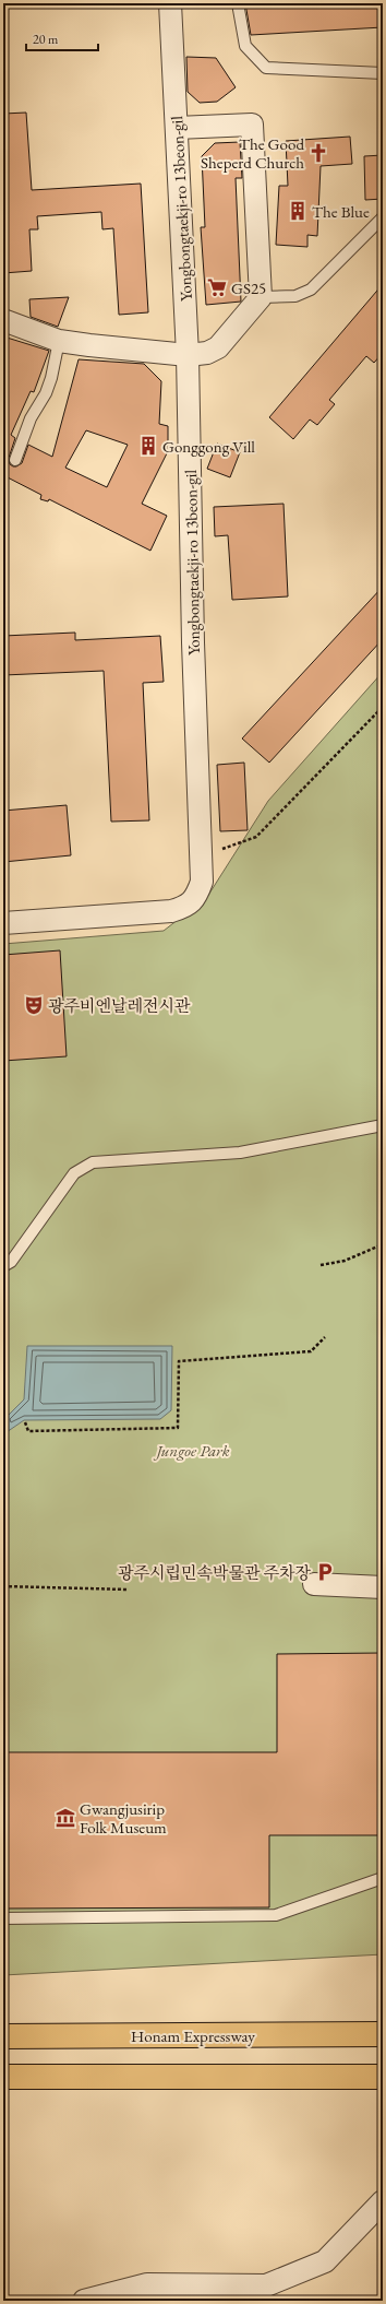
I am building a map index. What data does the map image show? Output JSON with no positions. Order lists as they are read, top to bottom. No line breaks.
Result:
{"streets":{"highway":["Honam Expressway"],"street":["Yongbongtaekji-ro 13beon-gil"]},"parks":["Jungoe Park"],"places":{"church":["The Good Sheperd Church"],"building":["The Blue","Gonggong Vill"],"supermarket":["GS25"],"theatre":["광주비엔날레전시관"],"parking":["광주시립민속박물관 주차장"],"museum":["Gwangjusirip Folk Museum"]},"scale_bar":"20 m"}
